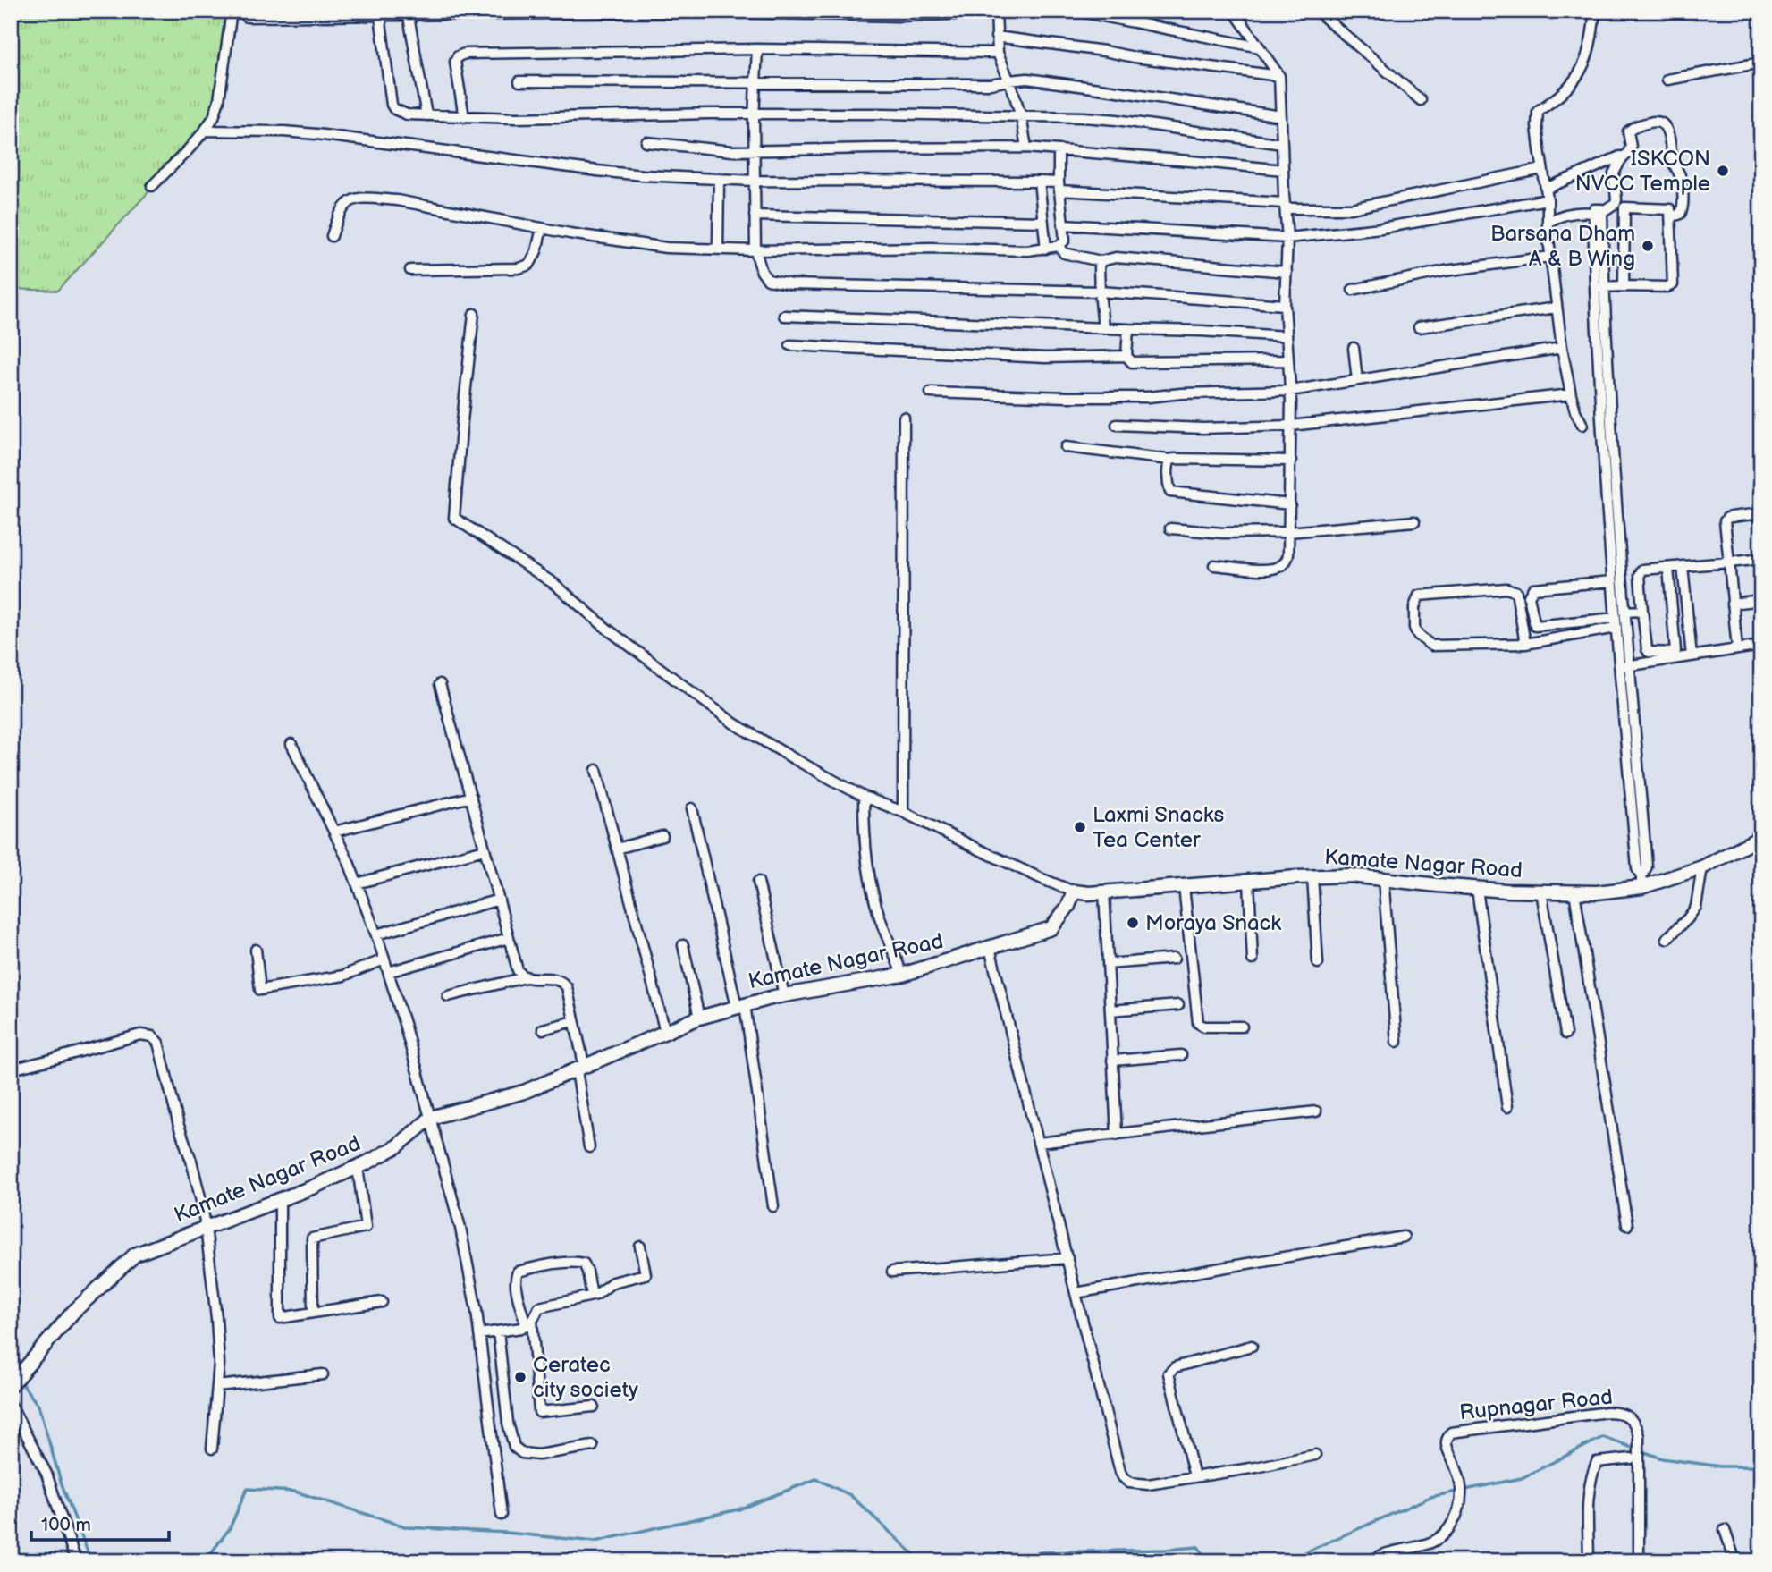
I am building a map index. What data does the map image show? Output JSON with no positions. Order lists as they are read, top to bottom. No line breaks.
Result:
{"streets":{"street":["Kamate Nagar Road","Rupnagar Road"]},"places":["ISKCON NVCC Temple","Barsana Dham A & B Wing","Laxmi Snacks Tea Center","Moraya Snack","Ceratec city society"],"scale_bar":"100 m"}
